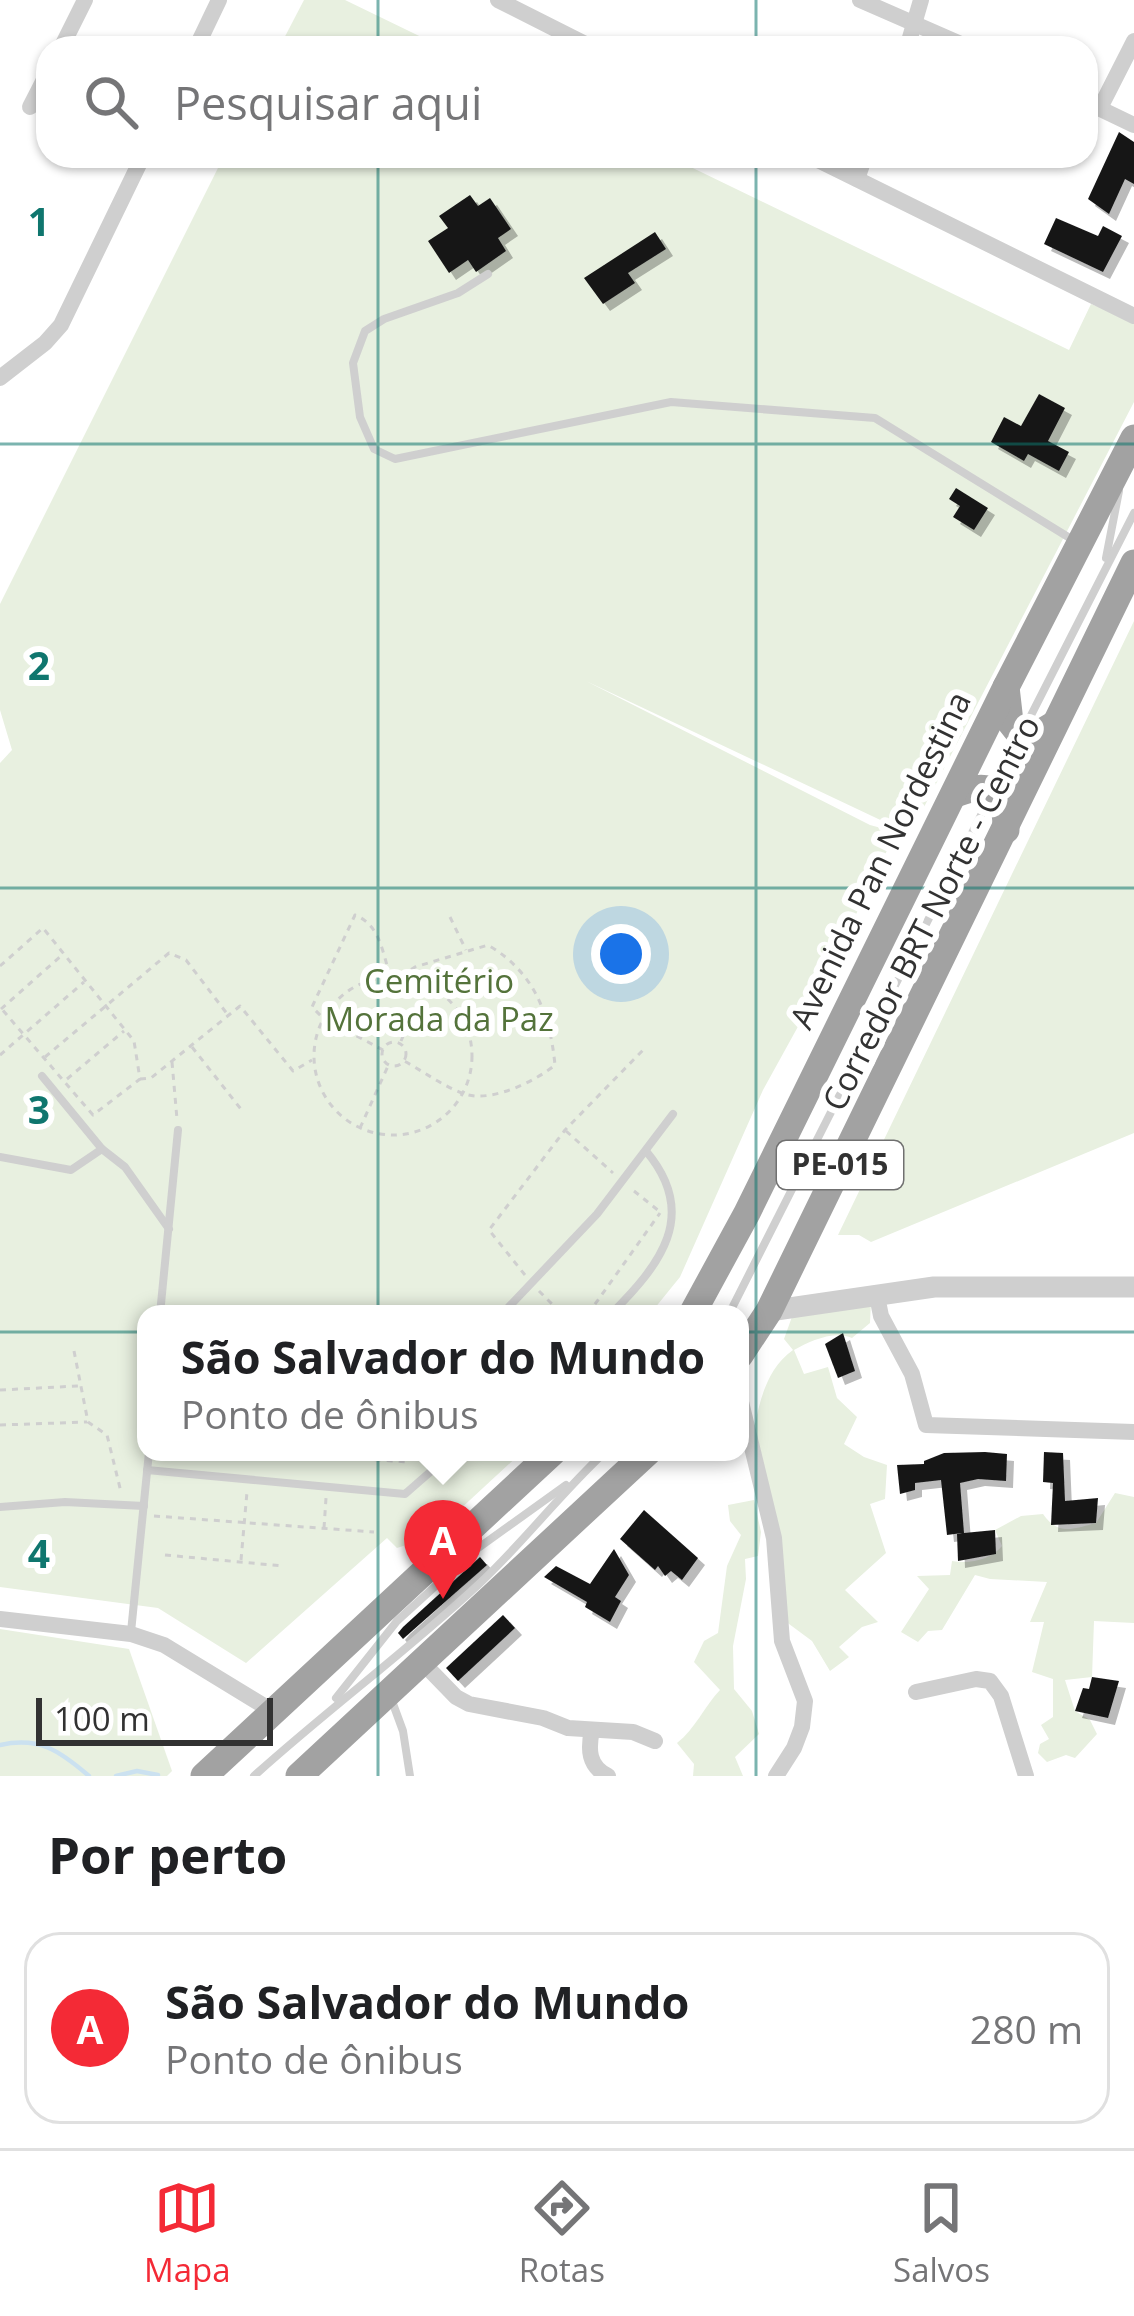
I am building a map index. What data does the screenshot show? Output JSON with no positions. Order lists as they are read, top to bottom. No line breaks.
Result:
{"streets":{"highway":["Avenida Pan Nordestina","PE-015"],"lane":["Corredor BRT Norte - Centro"]},"parks":["Cemitério Morada da Paz"],"scale_bar":"100 m","page":{"search":"Pesquisar aqui","popup":["São Salvador do Mundo","Ponto de ônibus"],"pins":"A","scale":"100 m","heading":"Por perto","list":[{"mark":"A","name":"São Salvador do Mundo","note":"Ponto de ônibus","value":"280 m"}],"nav":["Mapa","Rotas","Salvos"]},"grid":{"rows":["1","2","3","4"]}}
